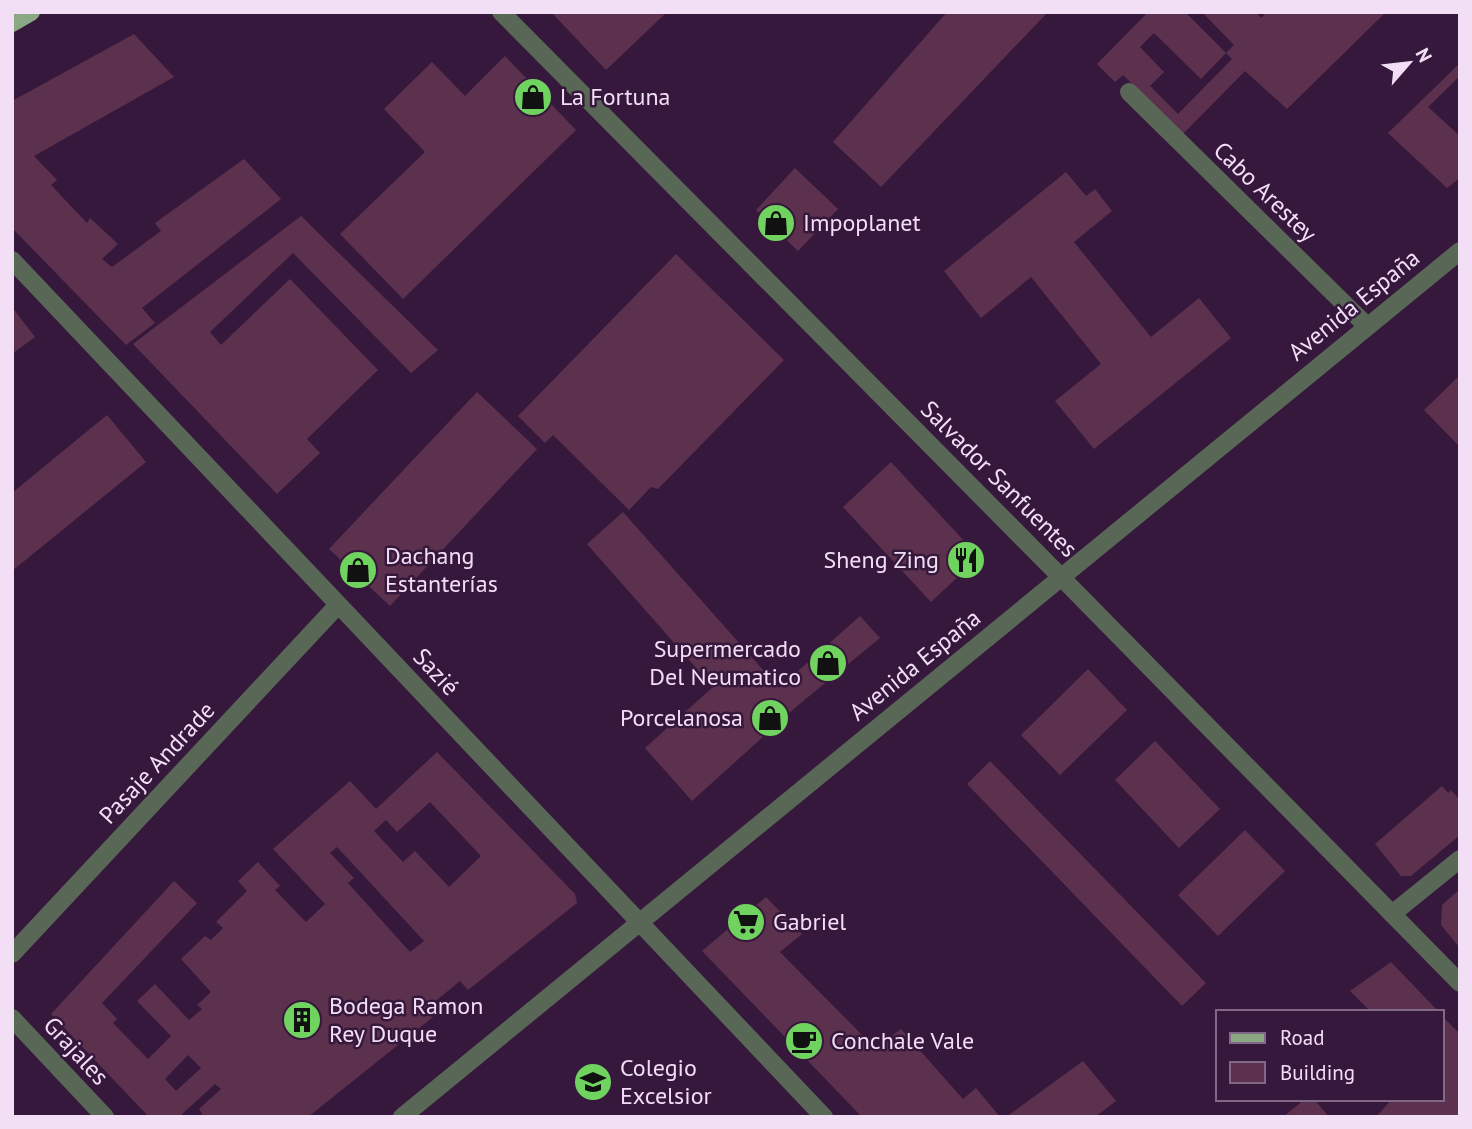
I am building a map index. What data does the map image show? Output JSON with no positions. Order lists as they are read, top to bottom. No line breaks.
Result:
{"streets":{"street":["Cabo Arestey","Avenida España","Salvador Sanfuentes","Sazié","Pasaje Andrade","Grajales"]},"crossings":[["Cabo Arestey","Avenida España"],["Avenida España","Salvador Sanfuentes"],["Avenida España","Sazié"],["Sazié","Pasaje Andrade"]],"places":{"shop":["La Fortuna","Impoplanet","Dachang Estanterías","Supermercado Del Neumatico","Porcelanosa"],"restaurant":["Sheng Zing"],"supermarket":["Gabriel"],"building":["Bodega Ramon Rey Duque"],"cafe":["Conchale Vale"],"school or university":["Colegio Excelsior"]},"legend":["Road","Building"],"north":"top right"}
